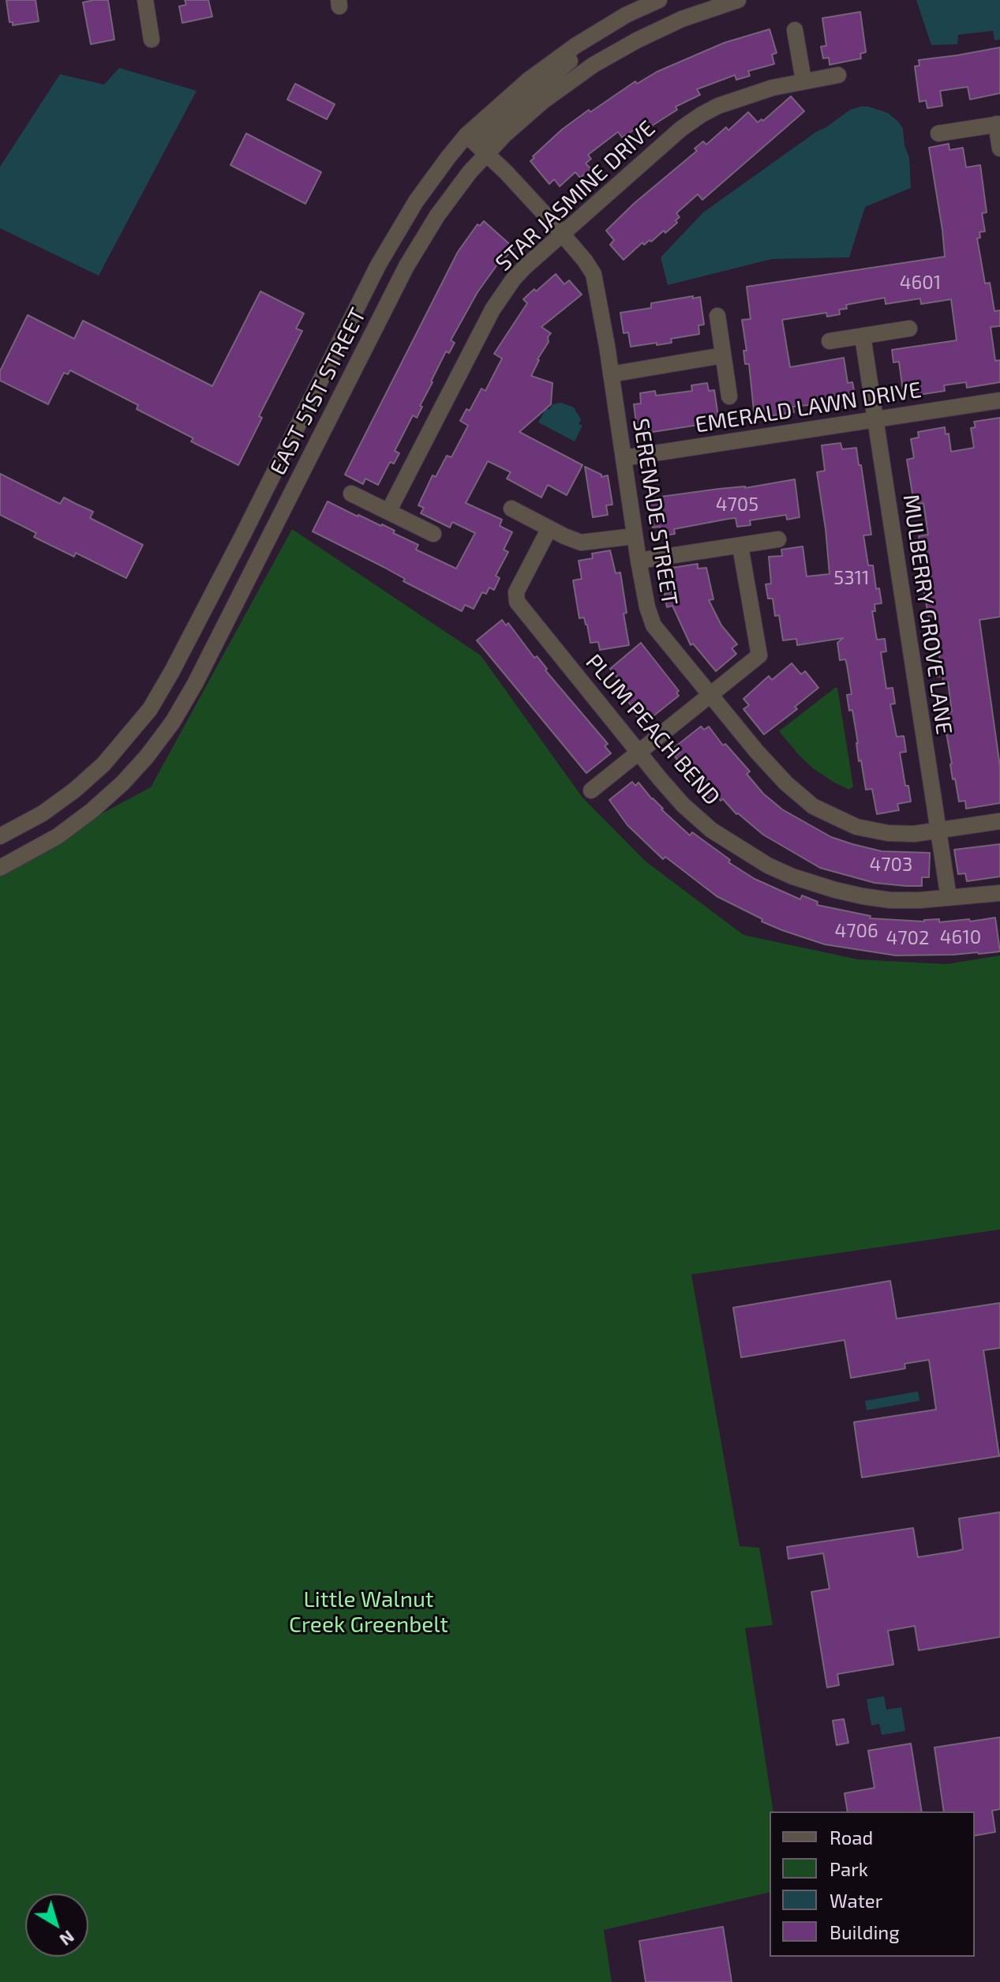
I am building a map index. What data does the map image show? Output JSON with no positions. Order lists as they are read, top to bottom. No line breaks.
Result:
{"streets":{"street":["STAR JASMINE DRIVE","EAST 51ST STREET","EMERALD LAWN DRIVE","SERENADE STREET","MULBERRY GROVE LANE","PLUM PEACH BEND"]},"crossings":[["STAR JASMINE DRIVE","SERENADE STREET"],["EAST 51ST STREET","SERENADE STREET"],["EMERALD LAWN DRIVE","SERENADE STREET"],["EMERALD LAWN DRIVE","MULBERRY GROVE LANE"],["SERENADE STREET","MULBERRY GROVE LANE"],["MULBERRY GROVE LANE","PLUM PEACH BEND"]],"parks":["Little Walnut Creek Greenbelt"],"house_numbers":["4601","4705","5311","4703","4706","4610","4702"],"legend":["Road","Park","Water","Building"],"north":"bottom right"}
